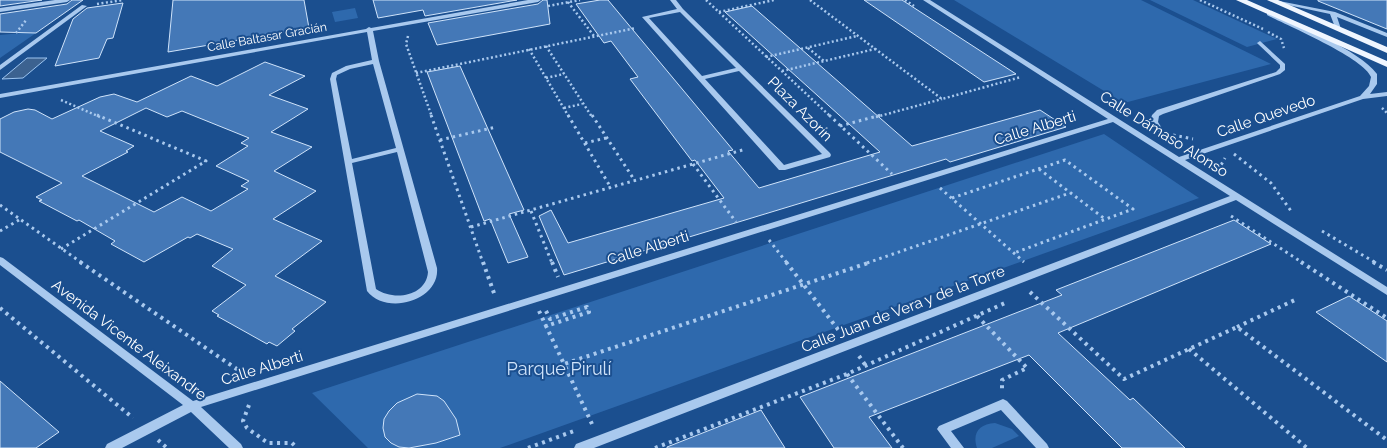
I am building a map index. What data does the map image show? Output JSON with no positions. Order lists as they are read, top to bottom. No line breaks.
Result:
{"streets":{"street":["Calle Baltasar Gracián","Plaza Azorín","Calle Quevedo","Calle Alberti","Calle Dámaso Alonso","Calle Juan de Vera y de la Torre","Avenida Vicente Aleixandre"]},"crossings":[["Calle Quevedo","Calle Dámaso Alonso"],["Calle Alberti","Calle Dámaso Alonso"],["Calle Alberti","Avenida Vicente Aleixandre"],["Calle Dámaso Alonso","Calle Juan de Vera y de la Torre"]],"parks":["Parque Pirulí"]}
